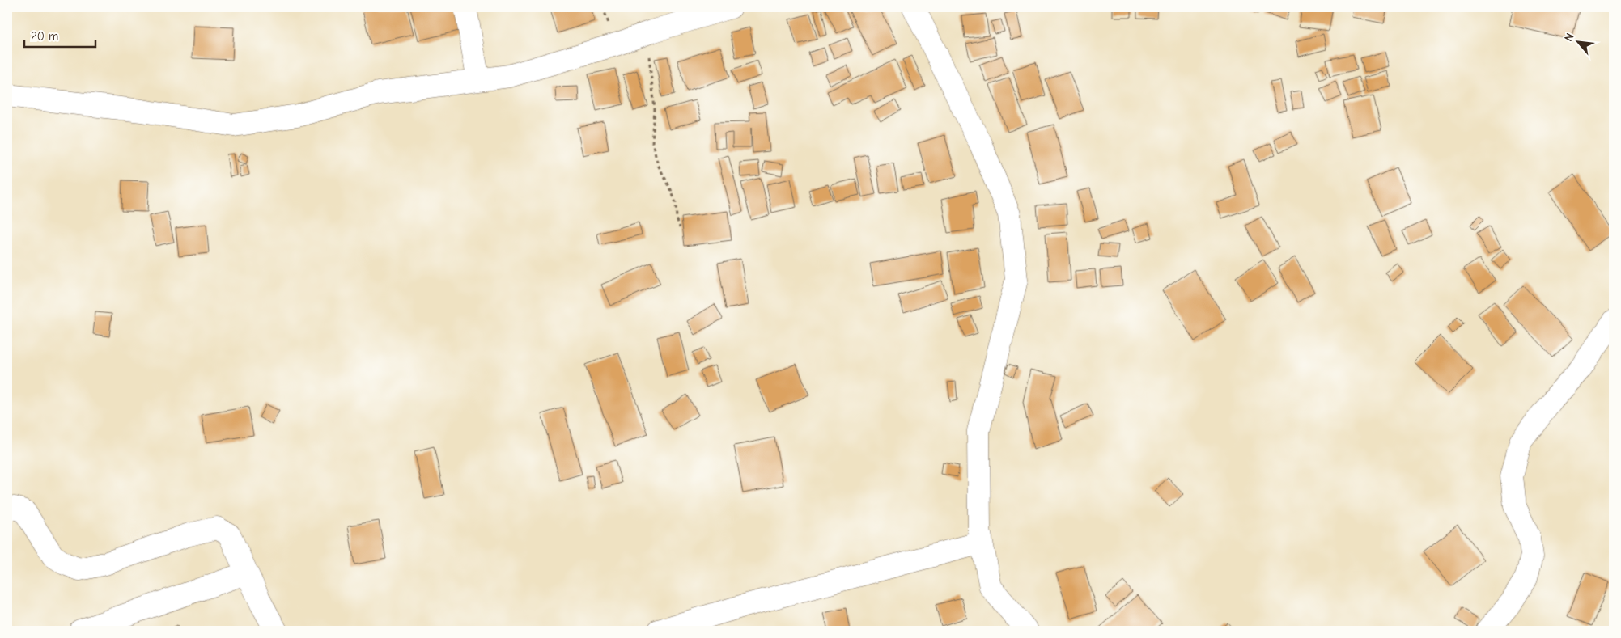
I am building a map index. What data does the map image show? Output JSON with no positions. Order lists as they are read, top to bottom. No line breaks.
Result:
{"scale_bar":"20 m","north":"top left"}
